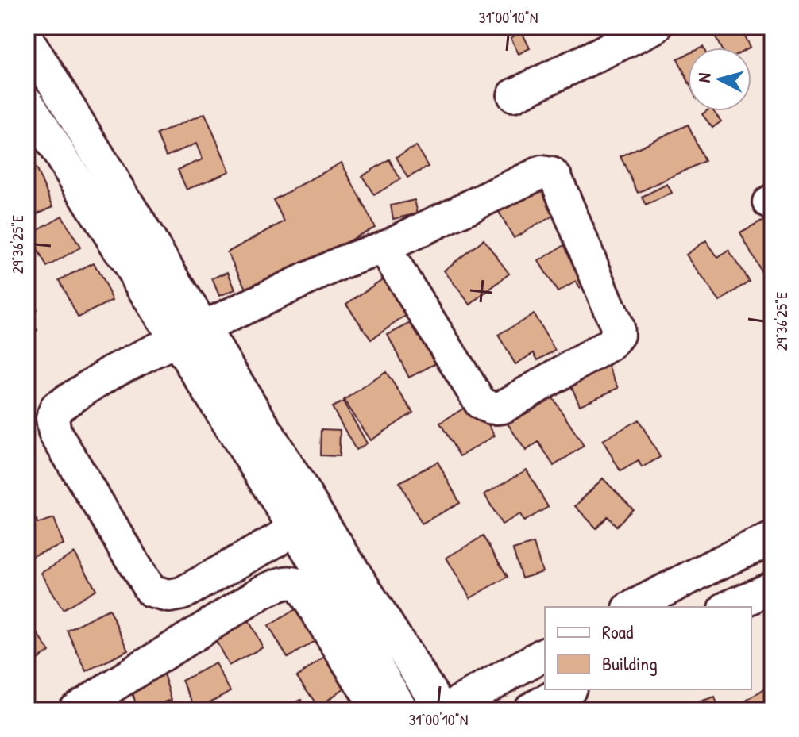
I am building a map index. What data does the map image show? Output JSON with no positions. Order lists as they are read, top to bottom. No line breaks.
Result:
{"legend":["Road","Building"],"north":"left","coordinates":["31°00'10\"N","29°36'25\"E"]}
